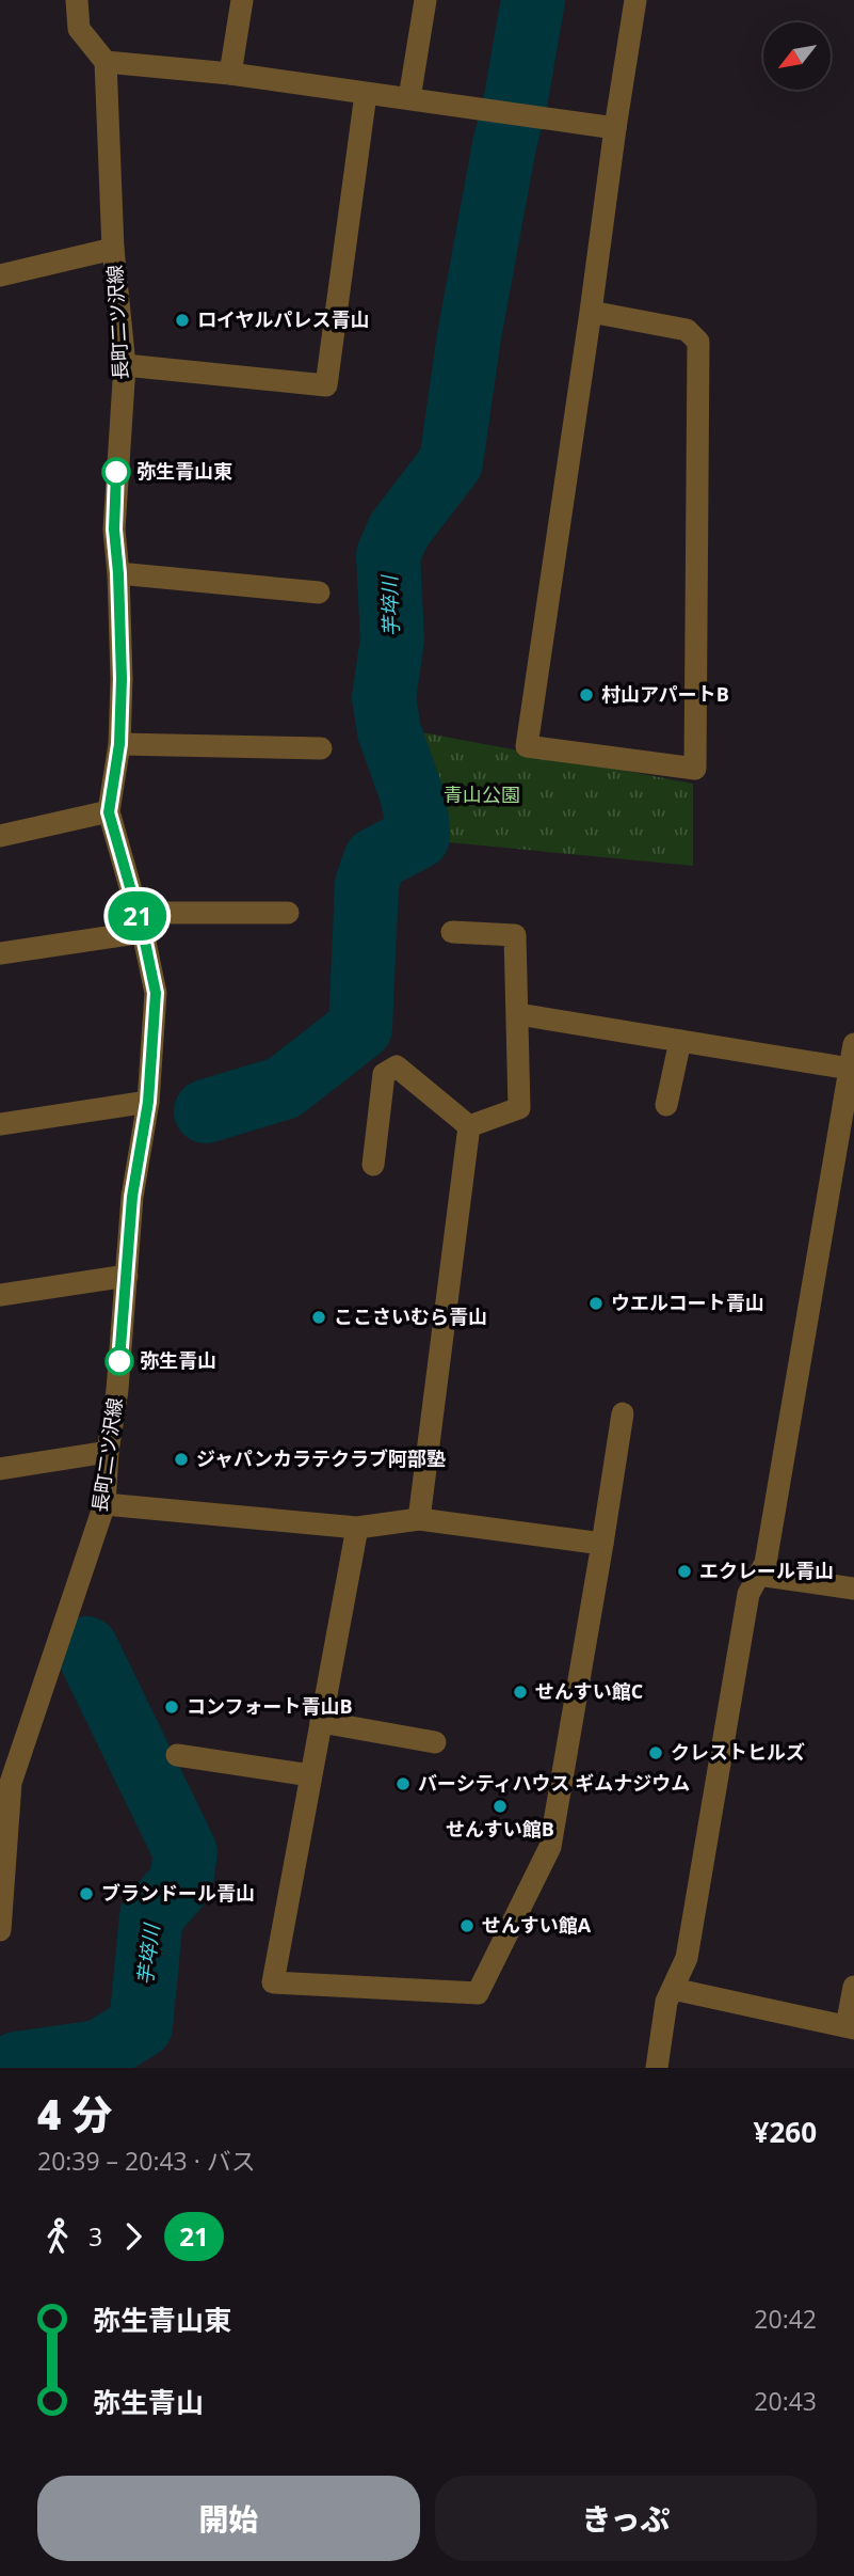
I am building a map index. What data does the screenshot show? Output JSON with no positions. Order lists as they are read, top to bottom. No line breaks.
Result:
{"streets":{"street":["長町二ツ沢線"]},"water":["芋埣川"],"parks":["青山公園"],"places":["ロイヤルパレス青山","弥生青山東","村山アパートB","ウエルコート青山","ここさいむら青山","弥生青山","ジャパンカラテクラブ阿部塾","エクレール青山","せんすい館C","コンフォート青山B","クレストヒルズ","バーシティハウス ギムナジウム","せんすい館B","ブランドール青山","せんすい館A"],"lines":["bus line 21"],"north":"bottom left","page":{"on_map":"21","heading":["4 分","20:39 – 20:43 · バス","¥260"],"legs":["3","21"],"list":[{"name":"弥生青山東","value":"20:42"},{"name":"弥生青山","value":"20:43"}],"buttons":["開始","きっぷ"]}}
